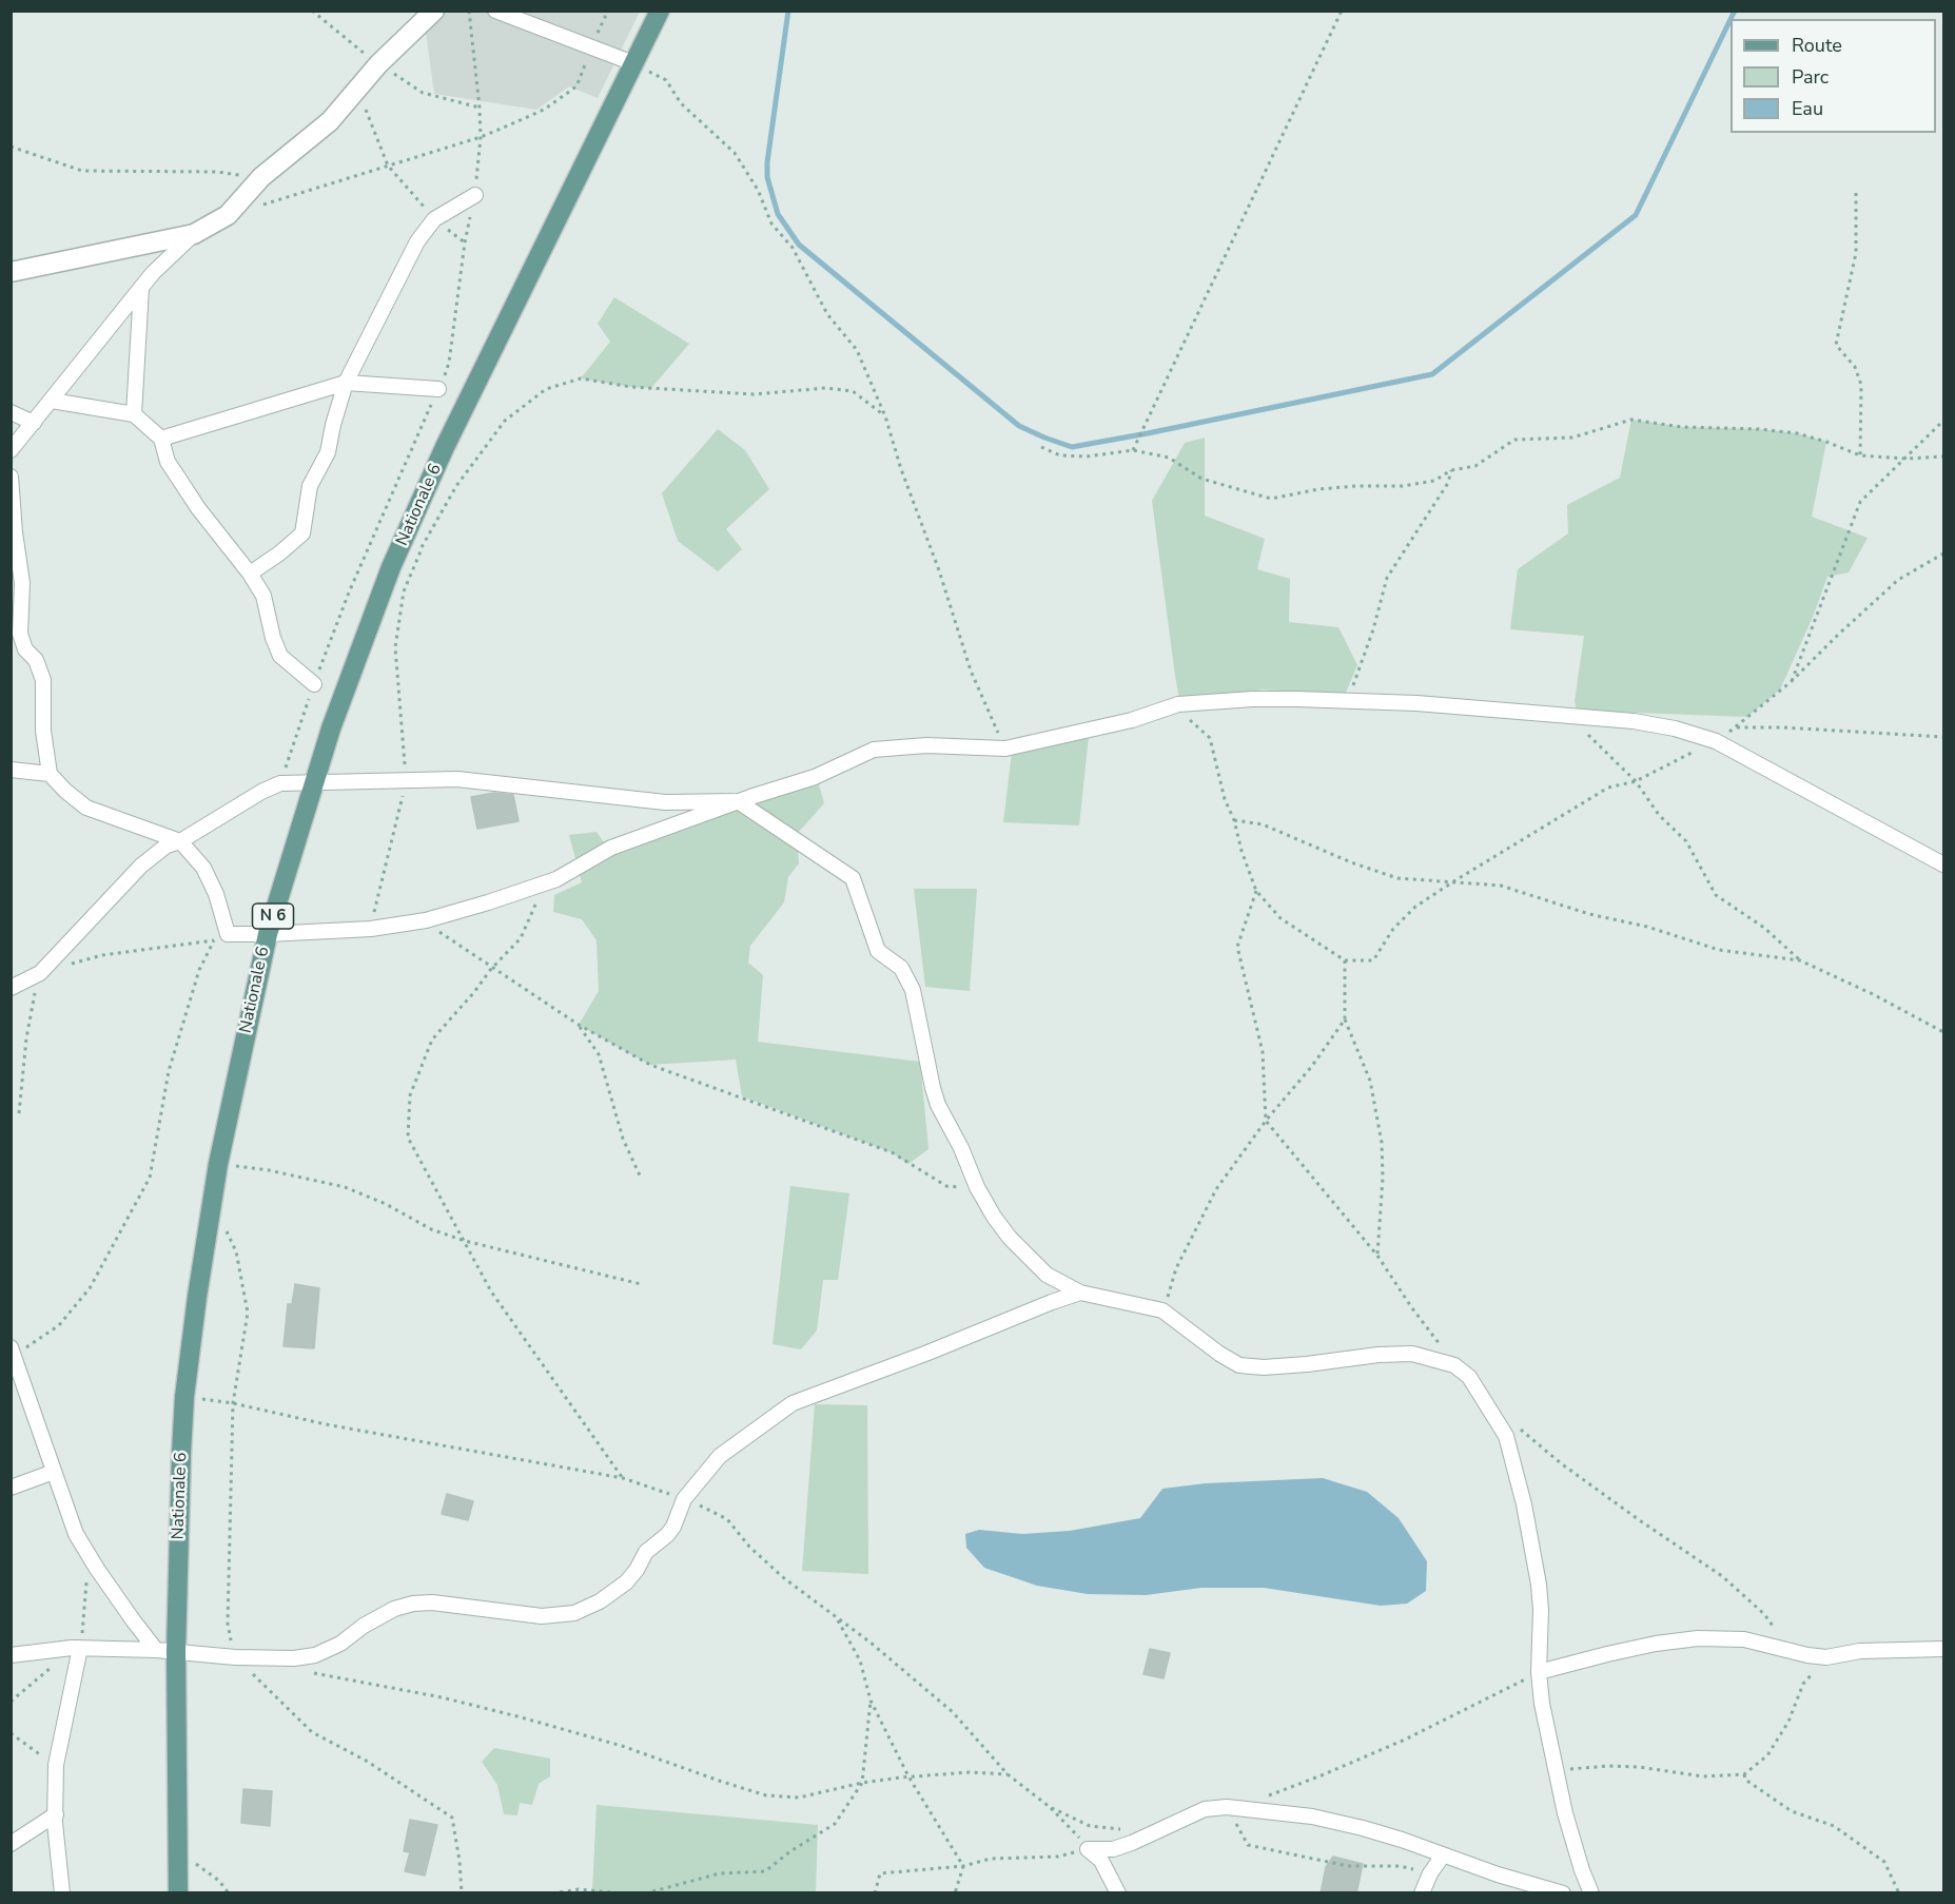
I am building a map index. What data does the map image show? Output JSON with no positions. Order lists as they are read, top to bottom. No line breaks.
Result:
{"streets":{"main road":["Nationale 6","N 6"]},"legend":["Route","Parc","Eau"]}
